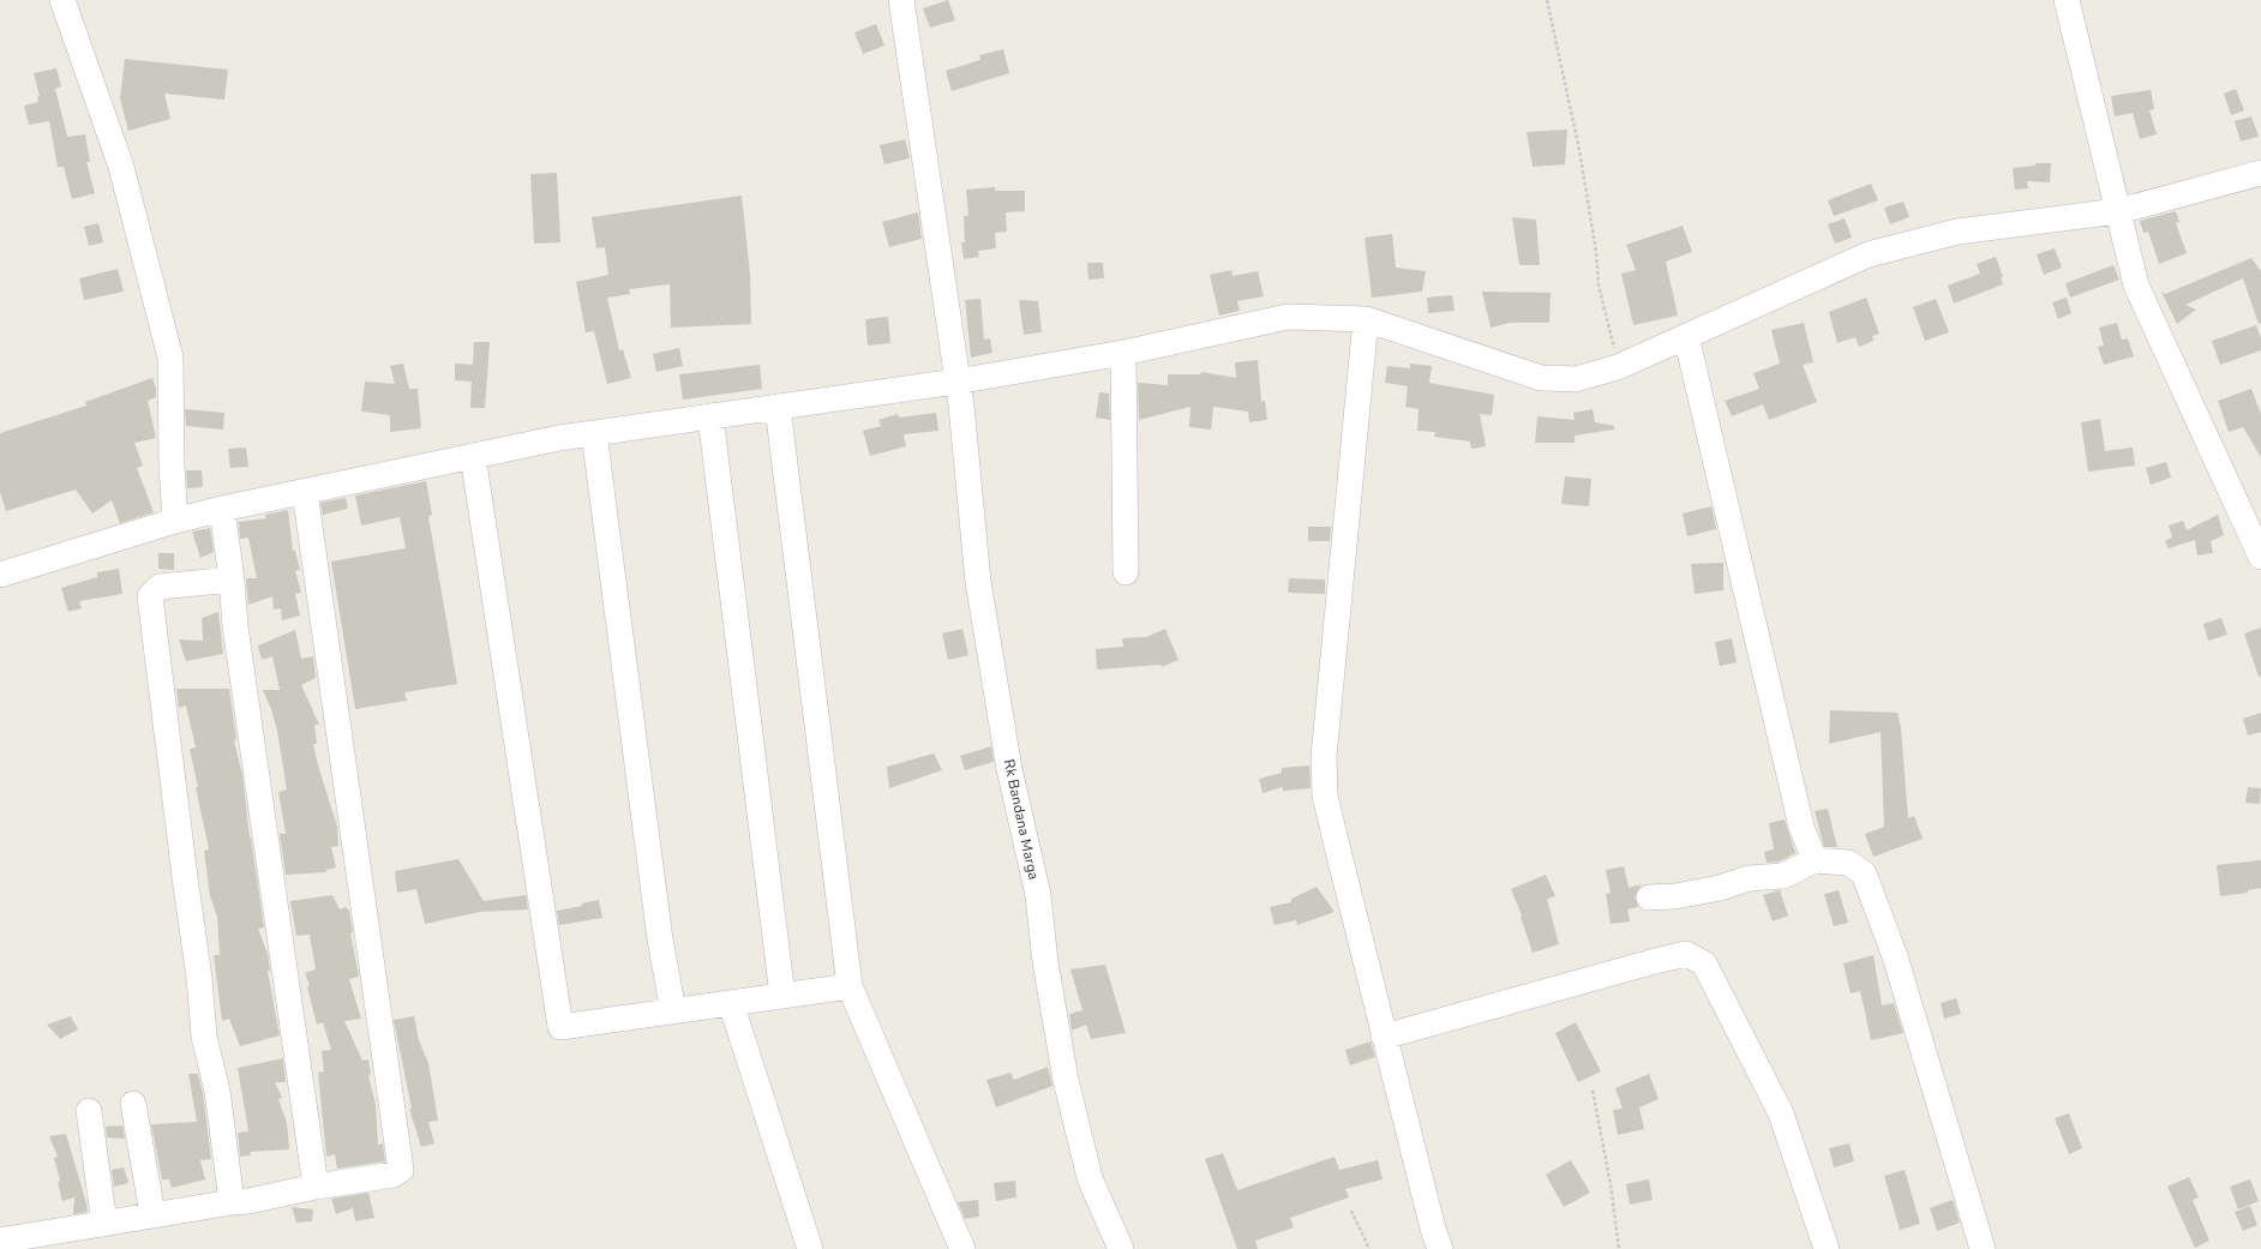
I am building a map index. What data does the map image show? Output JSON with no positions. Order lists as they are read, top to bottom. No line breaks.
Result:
{"streets":{"street":["Rk Bandana Marga"]}}
